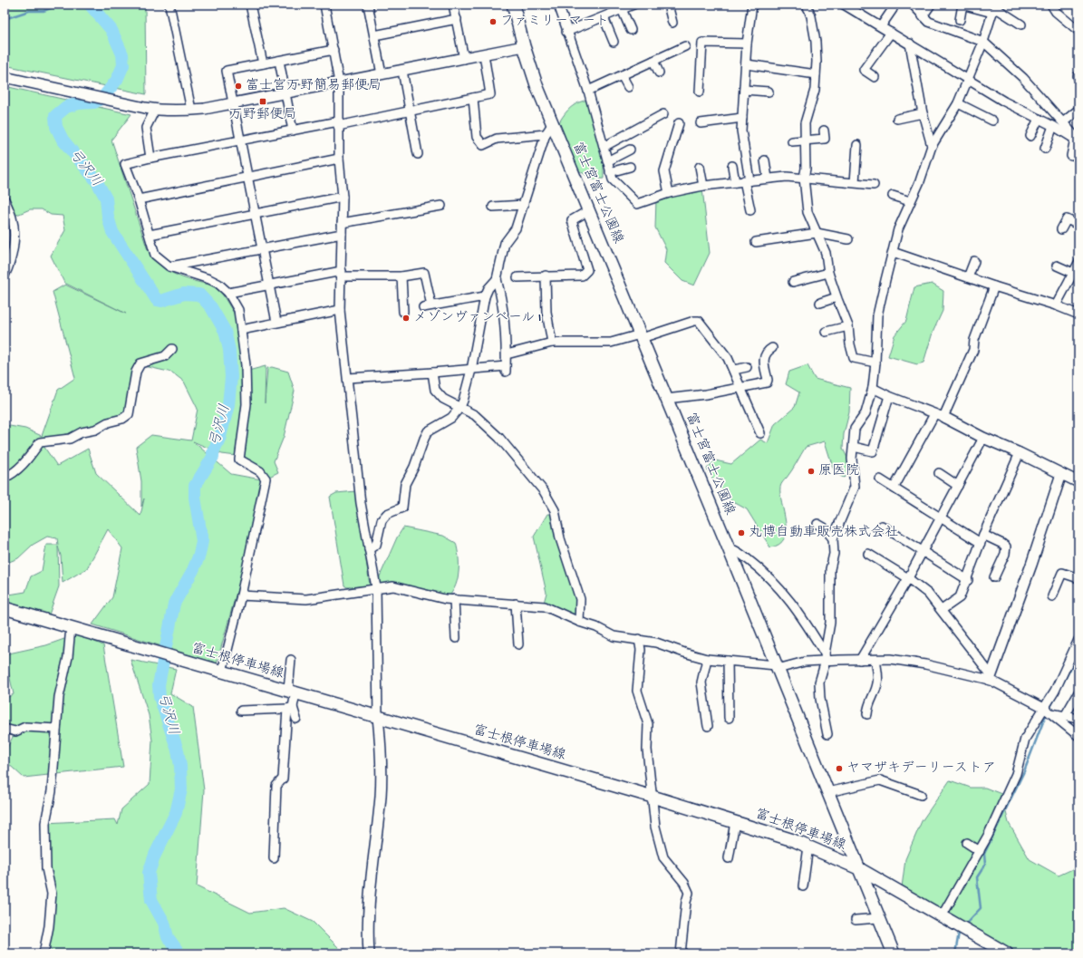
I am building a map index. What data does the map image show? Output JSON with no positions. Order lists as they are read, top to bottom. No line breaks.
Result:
{"streets":{"main road":["富士宮富士公園線","富士根停車場線"]},"crossings":[["富士宮富士公園線","富士根停車場線"]],"water":["弓沢川"],"places":{"other":["ファミリーマート","富士宮万野簡易郵便局","メゾンヴァンベール I","原医院","丸博自動車販売株式会社","ヤマザキデーリーストア"],"transit":["万野郵便局"]}}
